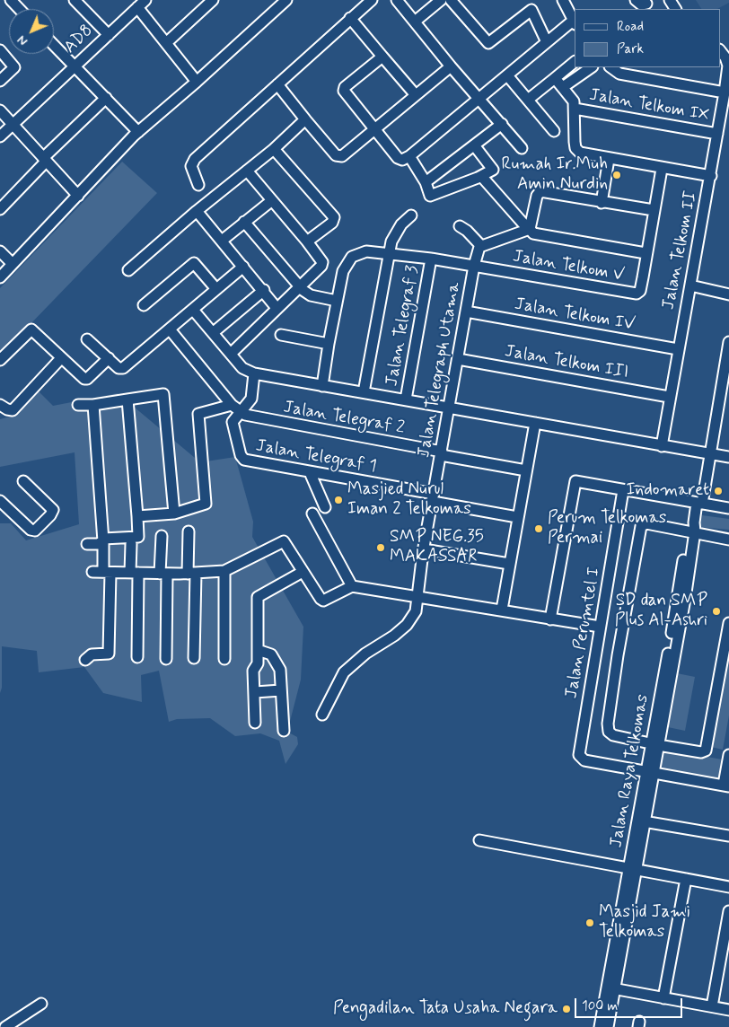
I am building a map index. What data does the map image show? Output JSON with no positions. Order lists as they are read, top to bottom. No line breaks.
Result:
{"streets":{"street":["AD8","Jalan Telkom IX","Jalan Telkom II","Jalan Telkom V","Jalan Telkom IV","Jalan Telegraf 3","Jalan Telkom III","Jalan Telegraph Utama","Jalan Telegraf 2","Jalan Telegraf 1","Jalan Perumtel I","Jalan Raya Telkomas"]},"crossings":[["Jalan Telkom IX","Jalan Telkom II"],["Jalan Telkom II","Jalan Telkom IV"],["Jalan Telkom II","Jalan Telkom III"],["Jalan Telkom V","Jalan Telegraf 3"],["Jalan Telkom V","Jalan Telegraph Utama"],["Jalan Telkom IV","Jalan Telegraph Utama"],["Jalan Telkom III","Jalan Telegraph Utama"],["Jalan Telegraph Utama","Jalan Telegraf 2"],["Jalan Telegraph Utama","Jalan Telegraf 1"],["Jalan Telegraf 2","Jalan Telegraf 1"],["Jalan Perumtel I","Jalan Raya Telkomas"]],"places":["Rumah Ir.Muh Amin Nurdin","Indomaret","Masjied Nurul Iman 2 Telkomas","Perum Telkomas Permai","SMP NEG.35 MAKASSAR","SD dan SMP Plus Al-Ashri","Masjid Jami Telkomas","Pengadilan Tata Usaha Negara"],"legend":["Road","Park"],"scale_bar":"100 m","north":"bottom left"}
